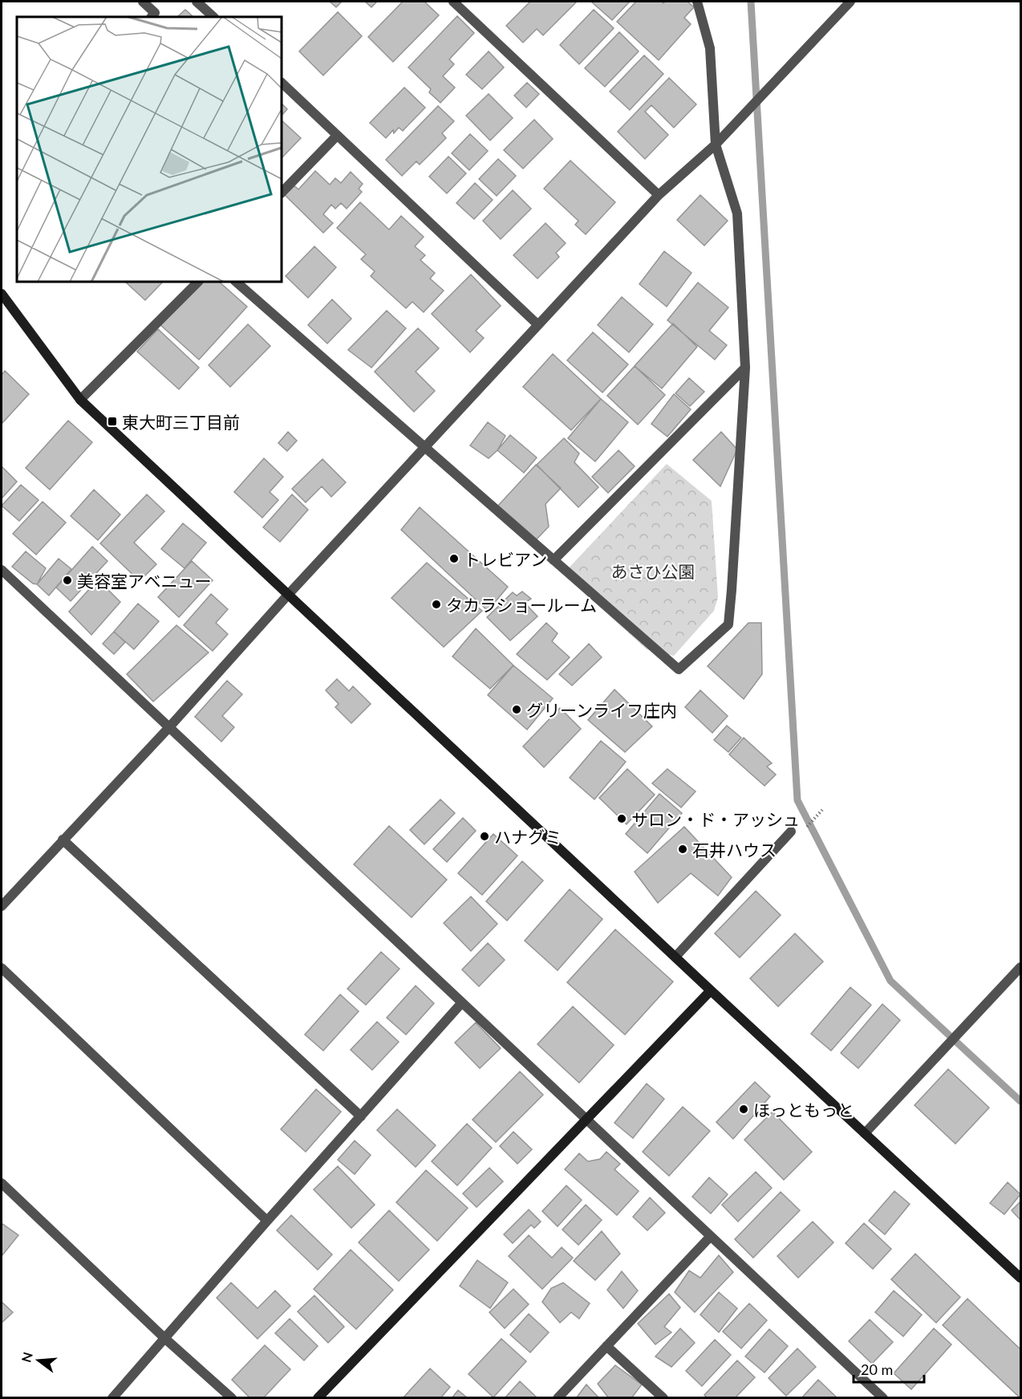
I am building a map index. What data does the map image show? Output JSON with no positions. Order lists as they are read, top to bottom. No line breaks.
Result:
{"parks":["あさひ公園"],"places":{"transit":["東大町三丁目前"],"other":["トレビアン","美容室アベニュー","タカラショールーム","グリーンライフ庄内","サロン・ド・アッシュ","ハナグミ","石井ハウス","ほっともっと"]},"scale_bar":"20 m","north":"left"}
